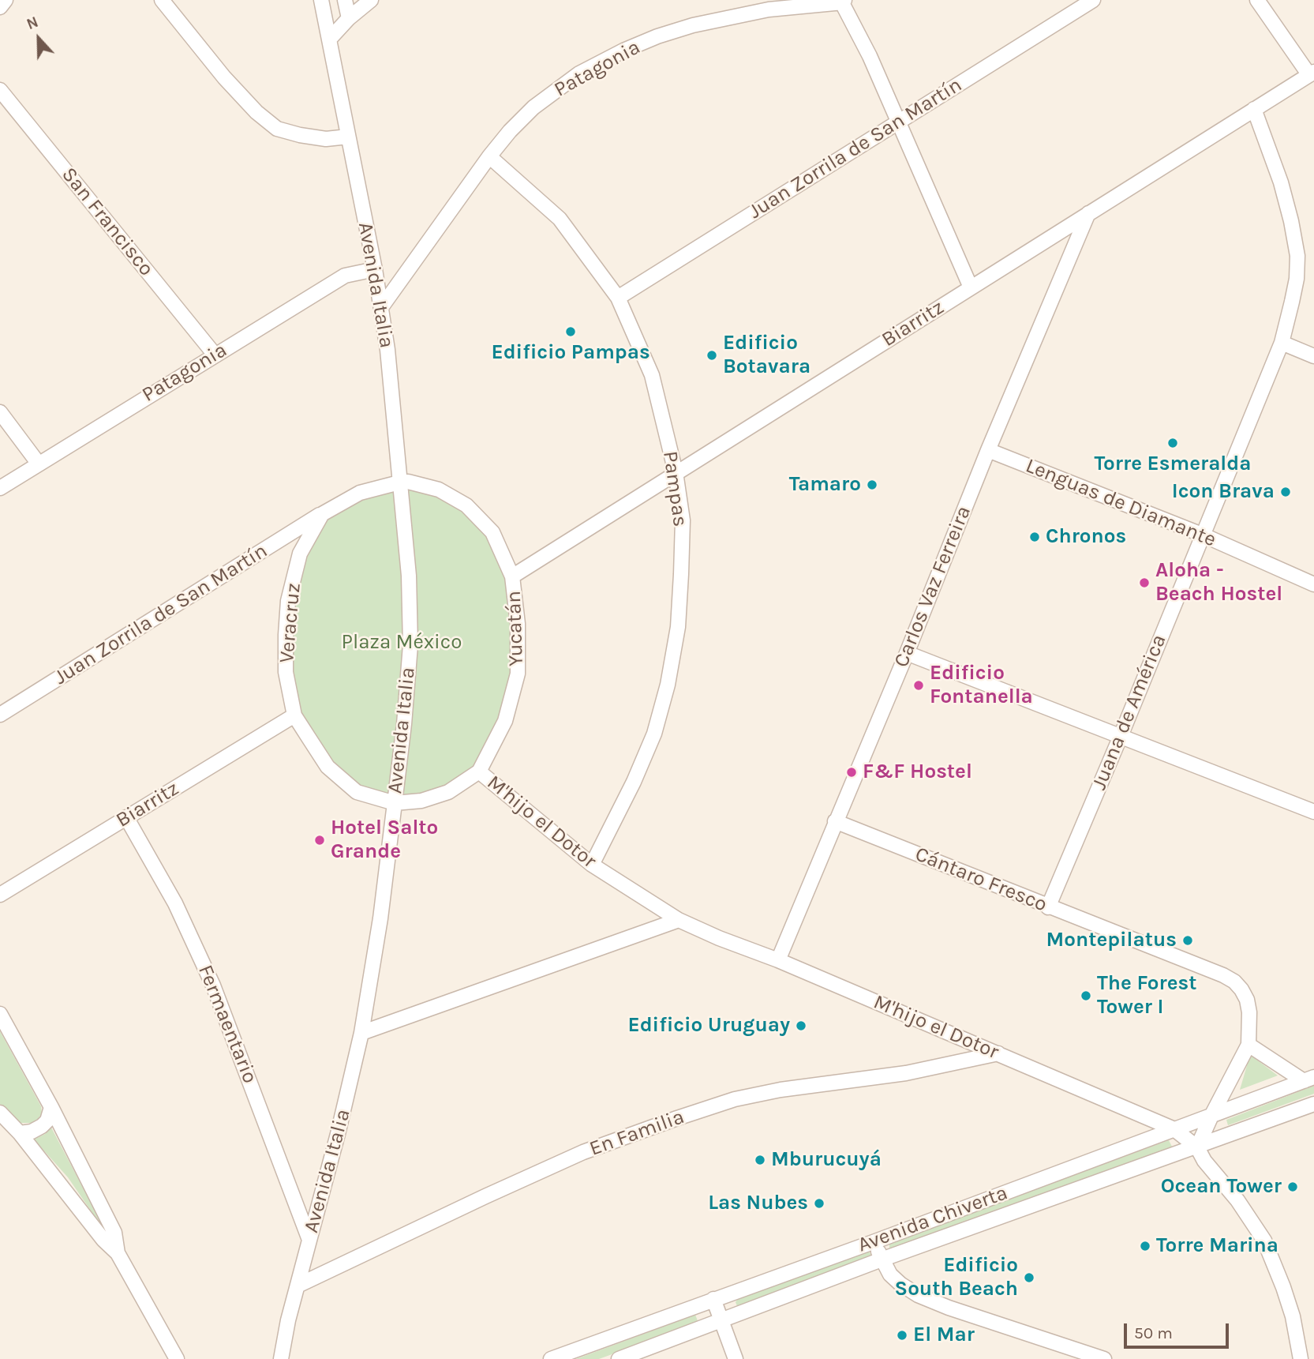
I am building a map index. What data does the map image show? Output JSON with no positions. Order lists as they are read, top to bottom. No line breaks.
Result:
{"streets":{"street":["Patagonia","Juan Zorrila de San Martín","San Francisco","Avenida Italia","Biarritz","Pampas","Lenguas de Diamante","Carlos Vaz Ferreira","Veracruz","Yucatán","Juana de América","M'hijo el Dotor","Cántaro Fresco","Fermaentario","En Familia","Avenida Chiverta"]},"crossings":[["Patagonia","San Francisco"],["Patagonia","Avenida Italia"],["Patagonia","Pampas"],["Juan Zorrila de San Martín","Pampas"],["Juan Zorrila de San Martín","Veracruz"],["Avenida Italia","Veracruz"],["Avenida Italia","Yucatán"],["Avenida Italia","Fermaentario"],["Avenida Italia","En Familia"],["Biarritz","Pampas"],["Biarritz","Carlos Vaz Ferreira"],["Biarritz","Veracruz"],["Biarritz","Yucatán"],["Biarritz","Juana de América"],["Biarritz","Fermaentario"],["Pampas","M'hijo el Dotor"],["Lenguas de Diamante","Carlos Vaz Ferreira"],["Lenguas de Diamante","Juana de América"],["Carlos Vaz Ferreira","M'hijo el Dotor"],["Carlos Vaz Ferreira","Cántaro Fresco"],["Veracruz","Yucatán"],["Yucatán","M'hijo el Dotor"],["Juana de América","Cántaro Fresco"],["M'hijo el Dotor","Cántaro Fresco"],["M'hijo el Dotor","En Familia"],["M'hijo el Dotor","Avenida Chiverta"],["Cántaro Fresco","Avenida Chiverta"]],"parks":["Plaza México"],"places":["Edificio Pampas","Edificio Botavara","Torre Esmeralda","Tamaro","Icon Brava","Chronos","Aloha - Beach Hostel","Edificio Fontanella","F&F Hostel","Hotel Salto Grande","Montepilatus","The Forest Tower I","Edificio Uruguay","Mburucuyá","Ocean Tower","Las Nubes","Torre Marina","Edificio South Beach","El Mar"],"scale_bar":"50 m","north":"top"}
